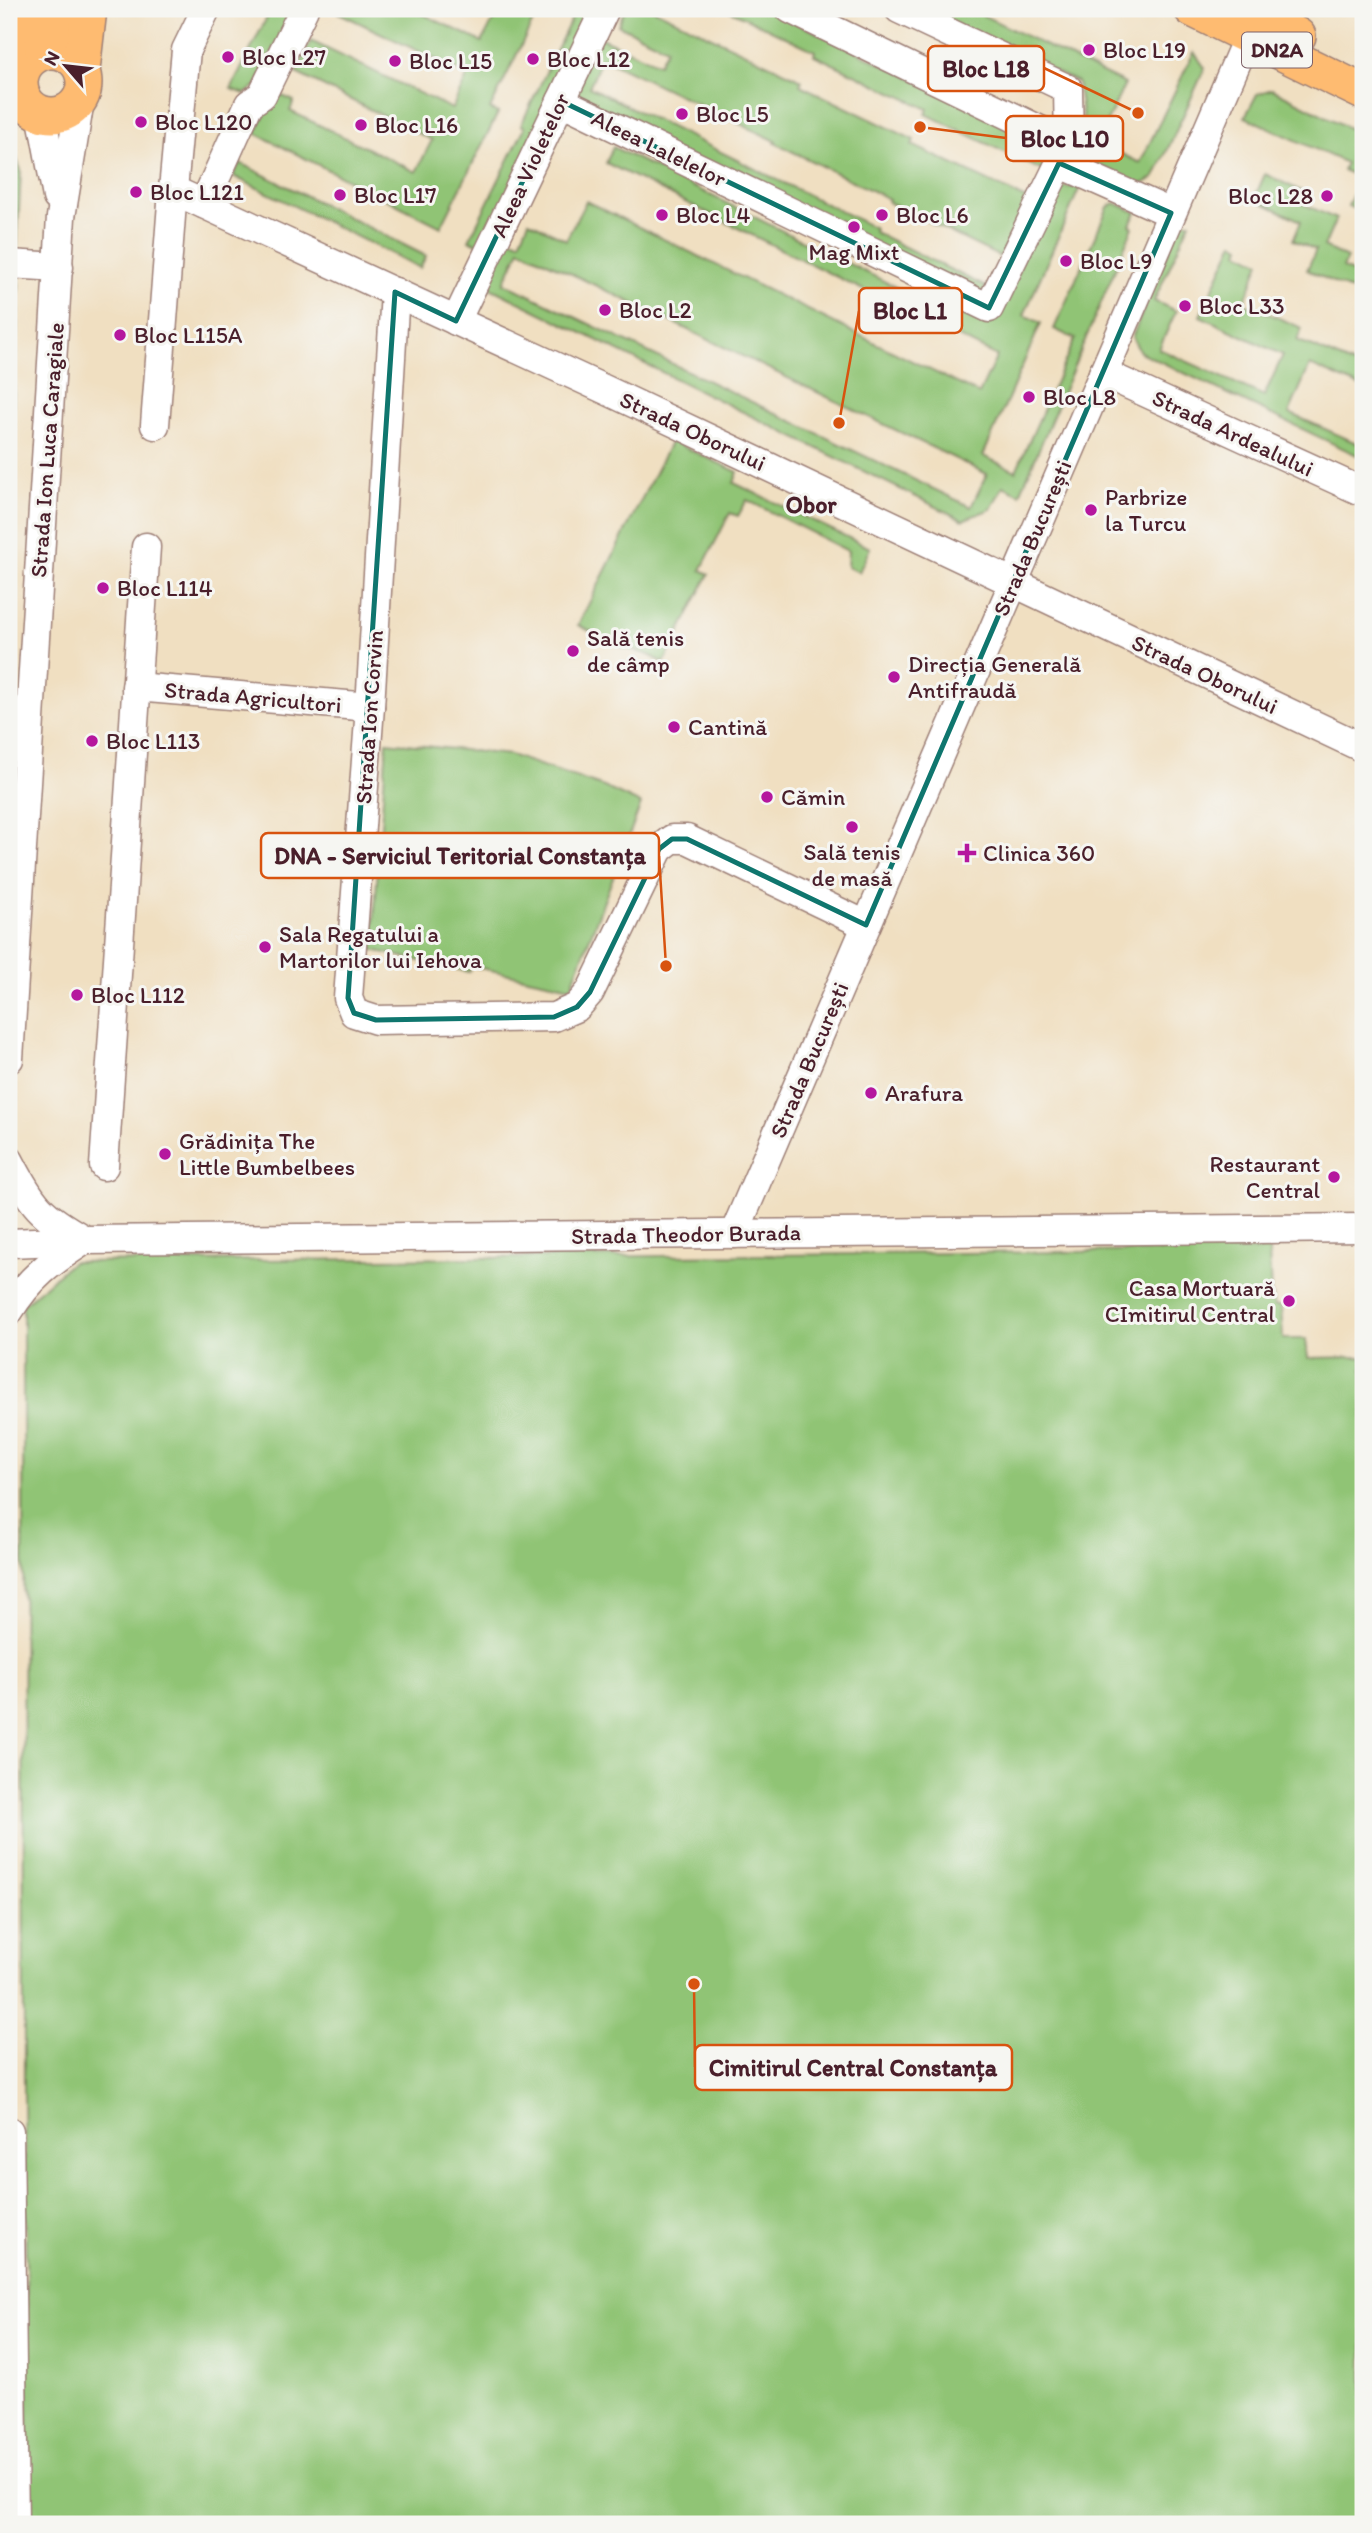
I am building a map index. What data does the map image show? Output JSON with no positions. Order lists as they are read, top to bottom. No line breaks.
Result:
{"streets":{"main road":["DN2A","Strada Ion Luca Caragiale"],"street":["Aleea Lalelelor","Aleea Violetelor","Strada Oborului","Strada Ardealului","Strada București","Strada Agricultori","Strada Ion Corvin","Strada Theodor Burada"]},"crossings":[["DN2A","Strada București"],["Aleea Lalelelor","Aleea Violetelor"],["Aleea Violetelor","Strada Oborului"],["Strada Oborului","Strada București"],["Strada Oborului","Strada Ion Corvin"],["Strada Ardealului","Strada București"],["Strada București","Strada Ion Corvin"],["Strada București","Strada Theodor Burada"],["Strada Agricultori","Strada Ion Corvin"]],"districts":["Obor"],"places":{"other":["Bloc L19","Bloc L27","Bloc L12","Bloc L15","Bloc L18","Bloc L5","Bloc L120","Bloc L16","Bloc L10","Bloc L121","Bloc L17","Bloc L28","Bloc L4","Bloc L6","Mag Mixt","Bloc L9","Bloc L33","Bloc L2","Bloc L115A","Bloc L8","Bloc L1","Parbrize la Turcu","Bloc L114","Sală tenis de câmp","Direcția Generală Antifraudă","Cantină","Bloc L113","Cămin","Sală tenis de masă","Sala Regatului a Martorilor lui Iehova","DNA - Serviciul Teritorial Constanța","Bloc L112","Arafura","Grădinița The Little Bumbelbees","Restaurant Central","Casa Mortuară CImitirul Central","Cimitirul Central Constanța"],"health":["Clinica 360"]},"north":"top left"}
